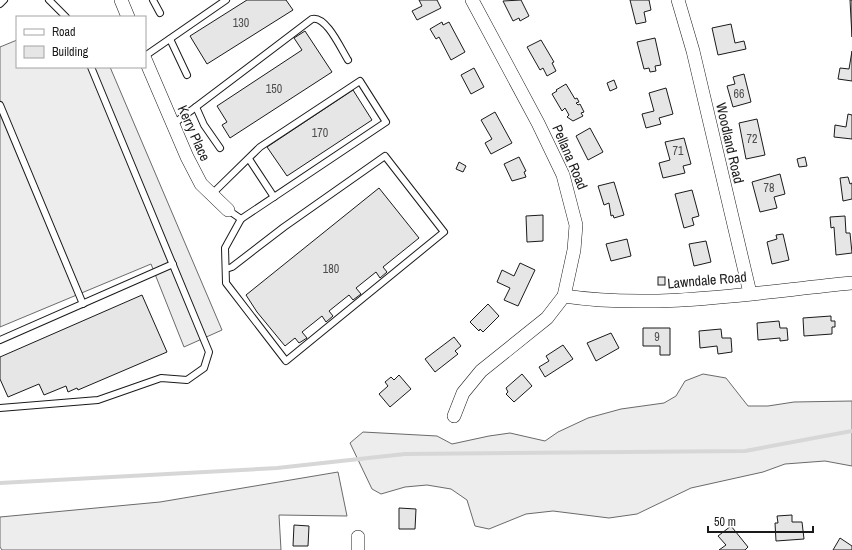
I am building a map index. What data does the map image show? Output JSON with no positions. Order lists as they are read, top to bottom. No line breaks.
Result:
{"streets":{"street":["Kerry Place","Woodland Road","Pellana Road","Lawndale Road"]},"crossings":[["Woodland Road","Lawndale Road"],["Pellana Road","Lawndale Road"]],"house_numbers":["130","150","66","170","72","71","78","180","9"],"legend":["Road","Building"],"scale_bar":"50 m"}
